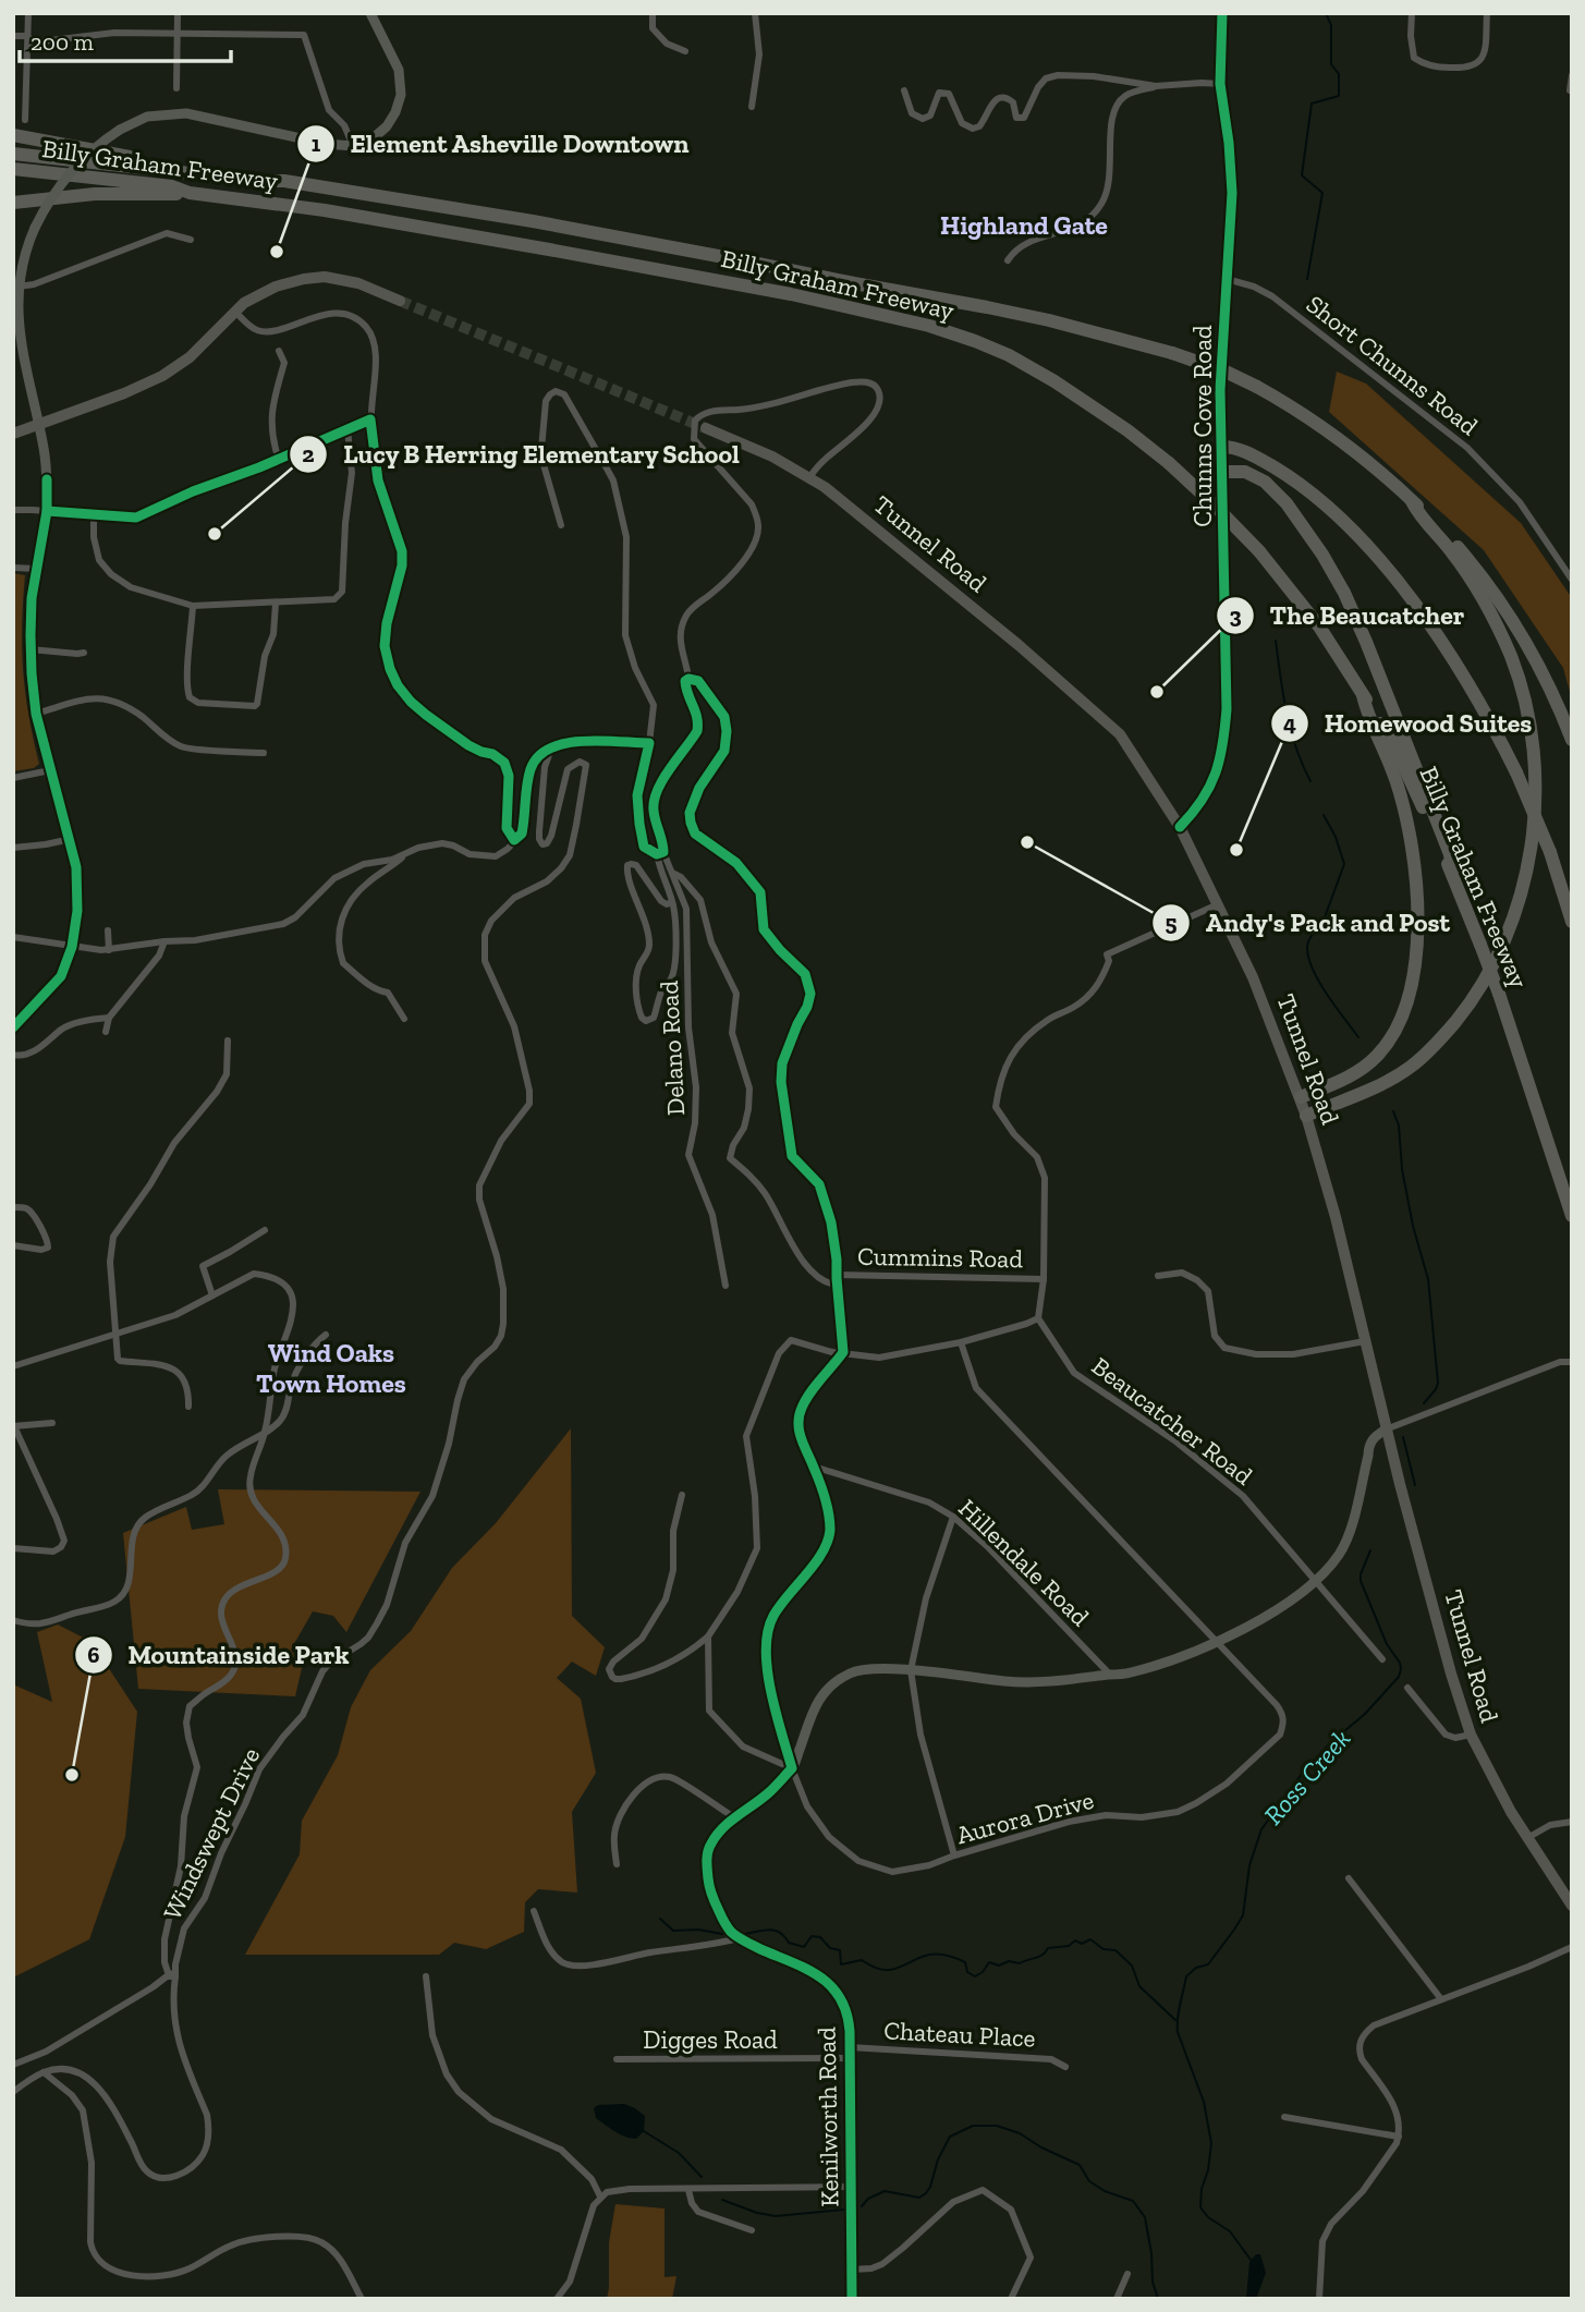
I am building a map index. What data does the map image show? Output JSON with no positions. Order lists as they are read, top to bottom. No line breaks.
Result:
{"streets":{"highway":["Billy Graham Freeway"],"main road":["Chunns Cove Road","Tunnel Road","Kenilworth Road"],"street":["Short Chunns Road","Delano Road","Cummins Road","Beaucatcher Road","Hillendale Road","Aurora Drive","Windswept Drive","Chateau Place","Digges Road"]},"crossings":[["Short Chunns Road","Chunns Cove Road"],["Chunns Cove Road","Tunnel Road"],["Hillendale Road","Aurora Drive"],["Chateau Place","Digges Road"],["Chateau Place","Kenilworth Road"],["Digges Road","Kenilworth Road"]],"districts":["Highland Gate","Wind Oaks Town Homes"],"water":["Ross Creek"],"places":["Element Asheville Downtown","Lucy B Herring Elementary School","The Beaucatcher","Andy's Pack and Post","Homewood Suites","Mountainside Park"],"scale_bar":"200 m"}
